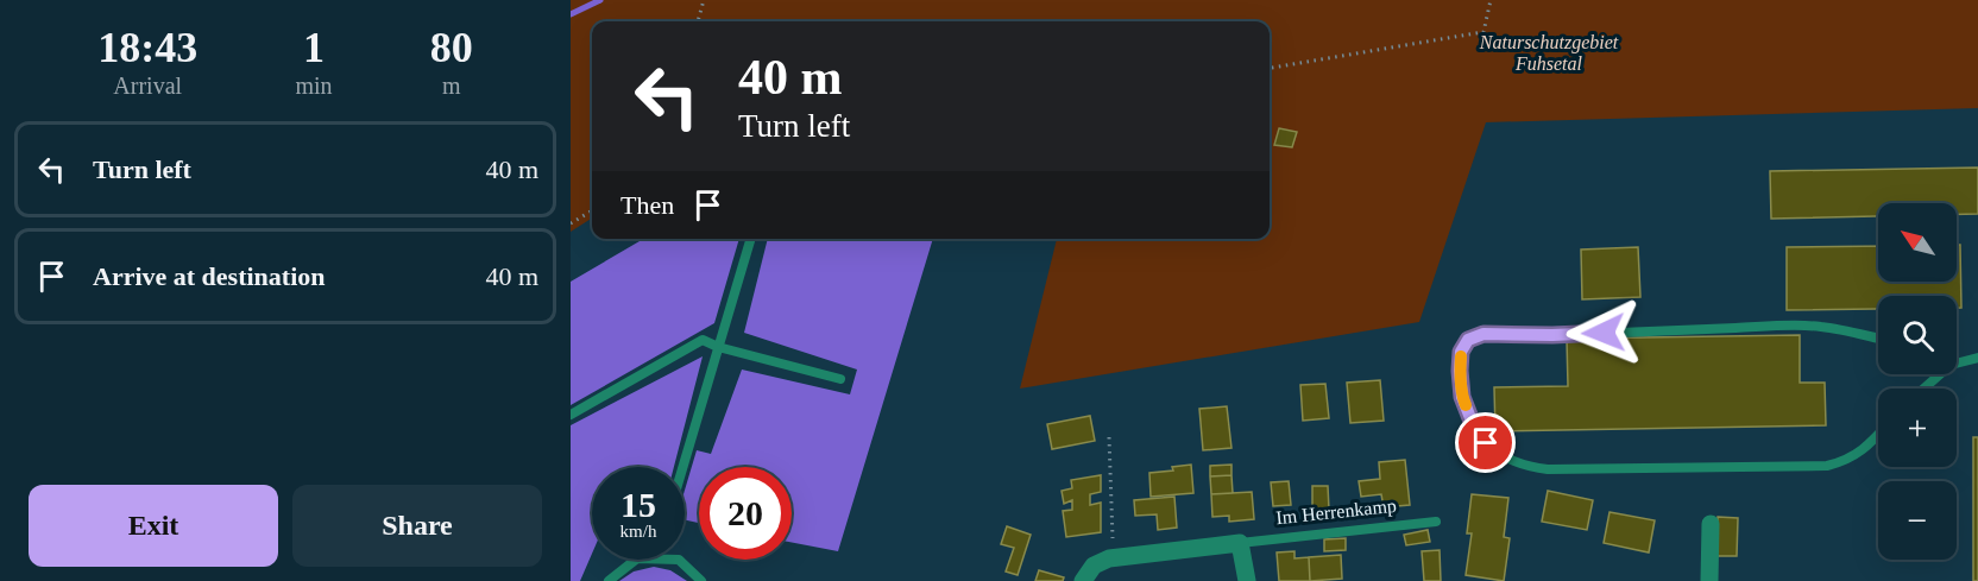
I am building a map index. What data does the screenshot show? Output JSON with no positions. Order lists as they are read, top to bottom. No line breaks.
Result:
{"streets":{"street":["Im Herrenkamp"]},"parks":["Naturschutzgebiet Fuhsetal"],"north":"top left","page":{"eta":["18:43","Arrival","1","min","80","m"],"turn":["40 m","Turn left"],"list":[{"name":"Turn left","value":"40 m"},{"name":"Arrive at destination","value":"40 m"}],"then":"Then","map_buttons":["+","−"],"speed":"15 km/h","limit":"20","buttons":["Exit","Share"]}}
